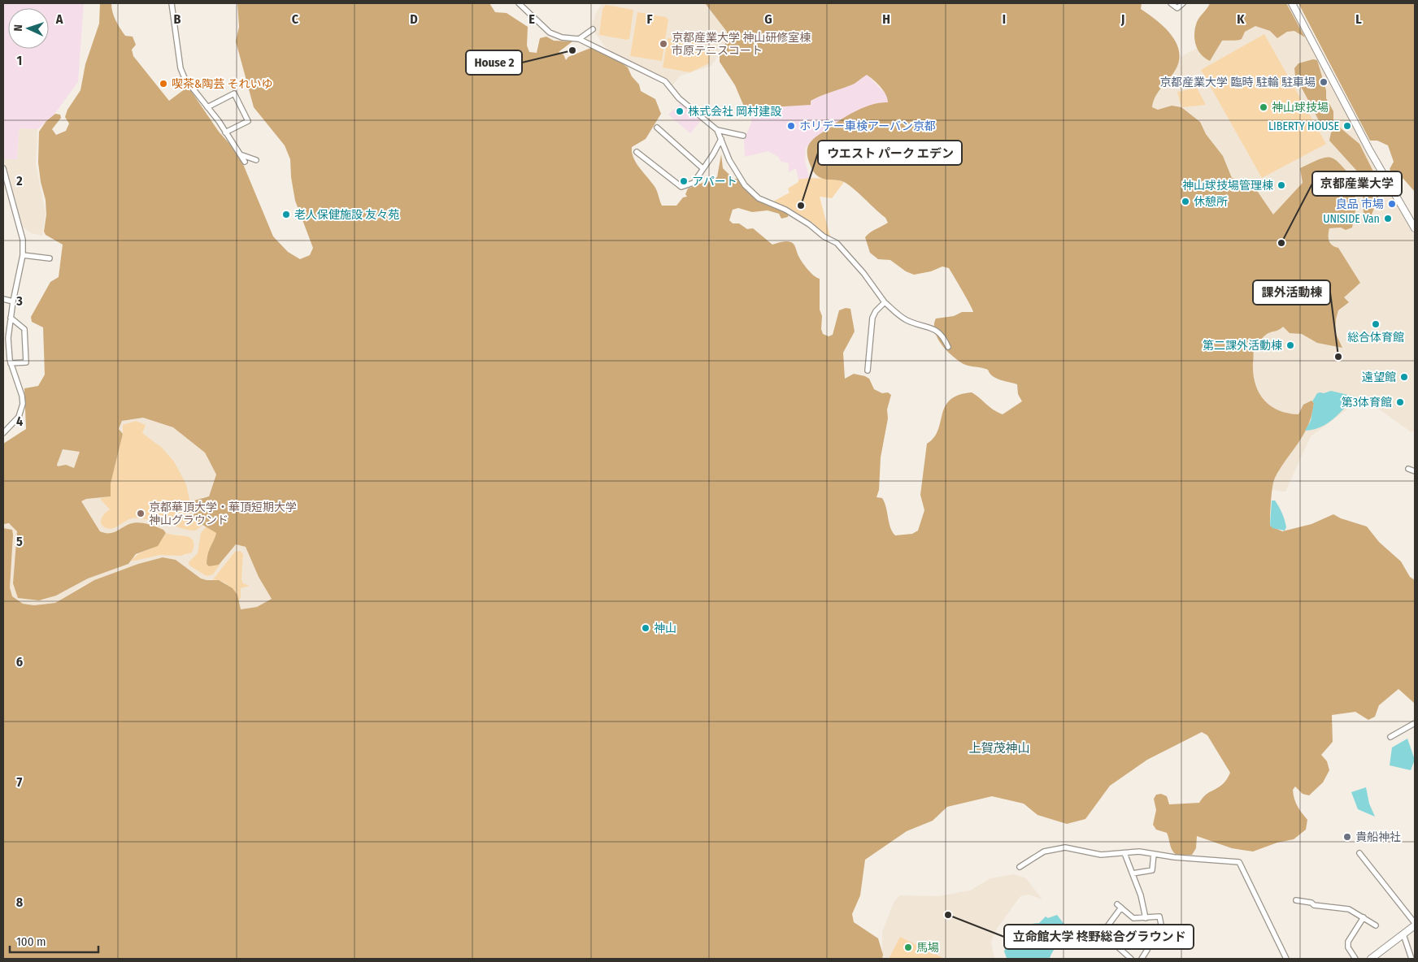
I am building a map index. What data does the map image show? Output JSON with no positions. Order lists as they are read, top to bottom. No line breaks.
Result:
{"districts":["上賀茂神山"],"places":["京都産業大学 神山研修室棟 市原テニスコート","House 2","京都産業大学 臨時 駐輪 駐車場","喫茶&陶芸 それいゆ","神山球技場","株式会社 岡村建設","ホリデー車検アーバン京都","LIBERTY HOUSE","アパート","神山球技場管理棟","休憩所","良品 市場","ウエスト パーク エデン","老人保健施設 友々苑","UNISIDE Van","京都産業大学","総合体育館","第二課外活動棟","課外活動棟","遠望館","第3体育館","京都華頂大学・華頂短期大学 神山グラウンド","神山","貴船神社","立命館大学 柊野総合グラウンド","馬場"],"scale_bar":"100 m","north":"left","grid":{"columns":["A","B","C","D","E","F","G","H","I","J","K","L"],"rows":["1","2","3","4","5","6","7","8"]}}
